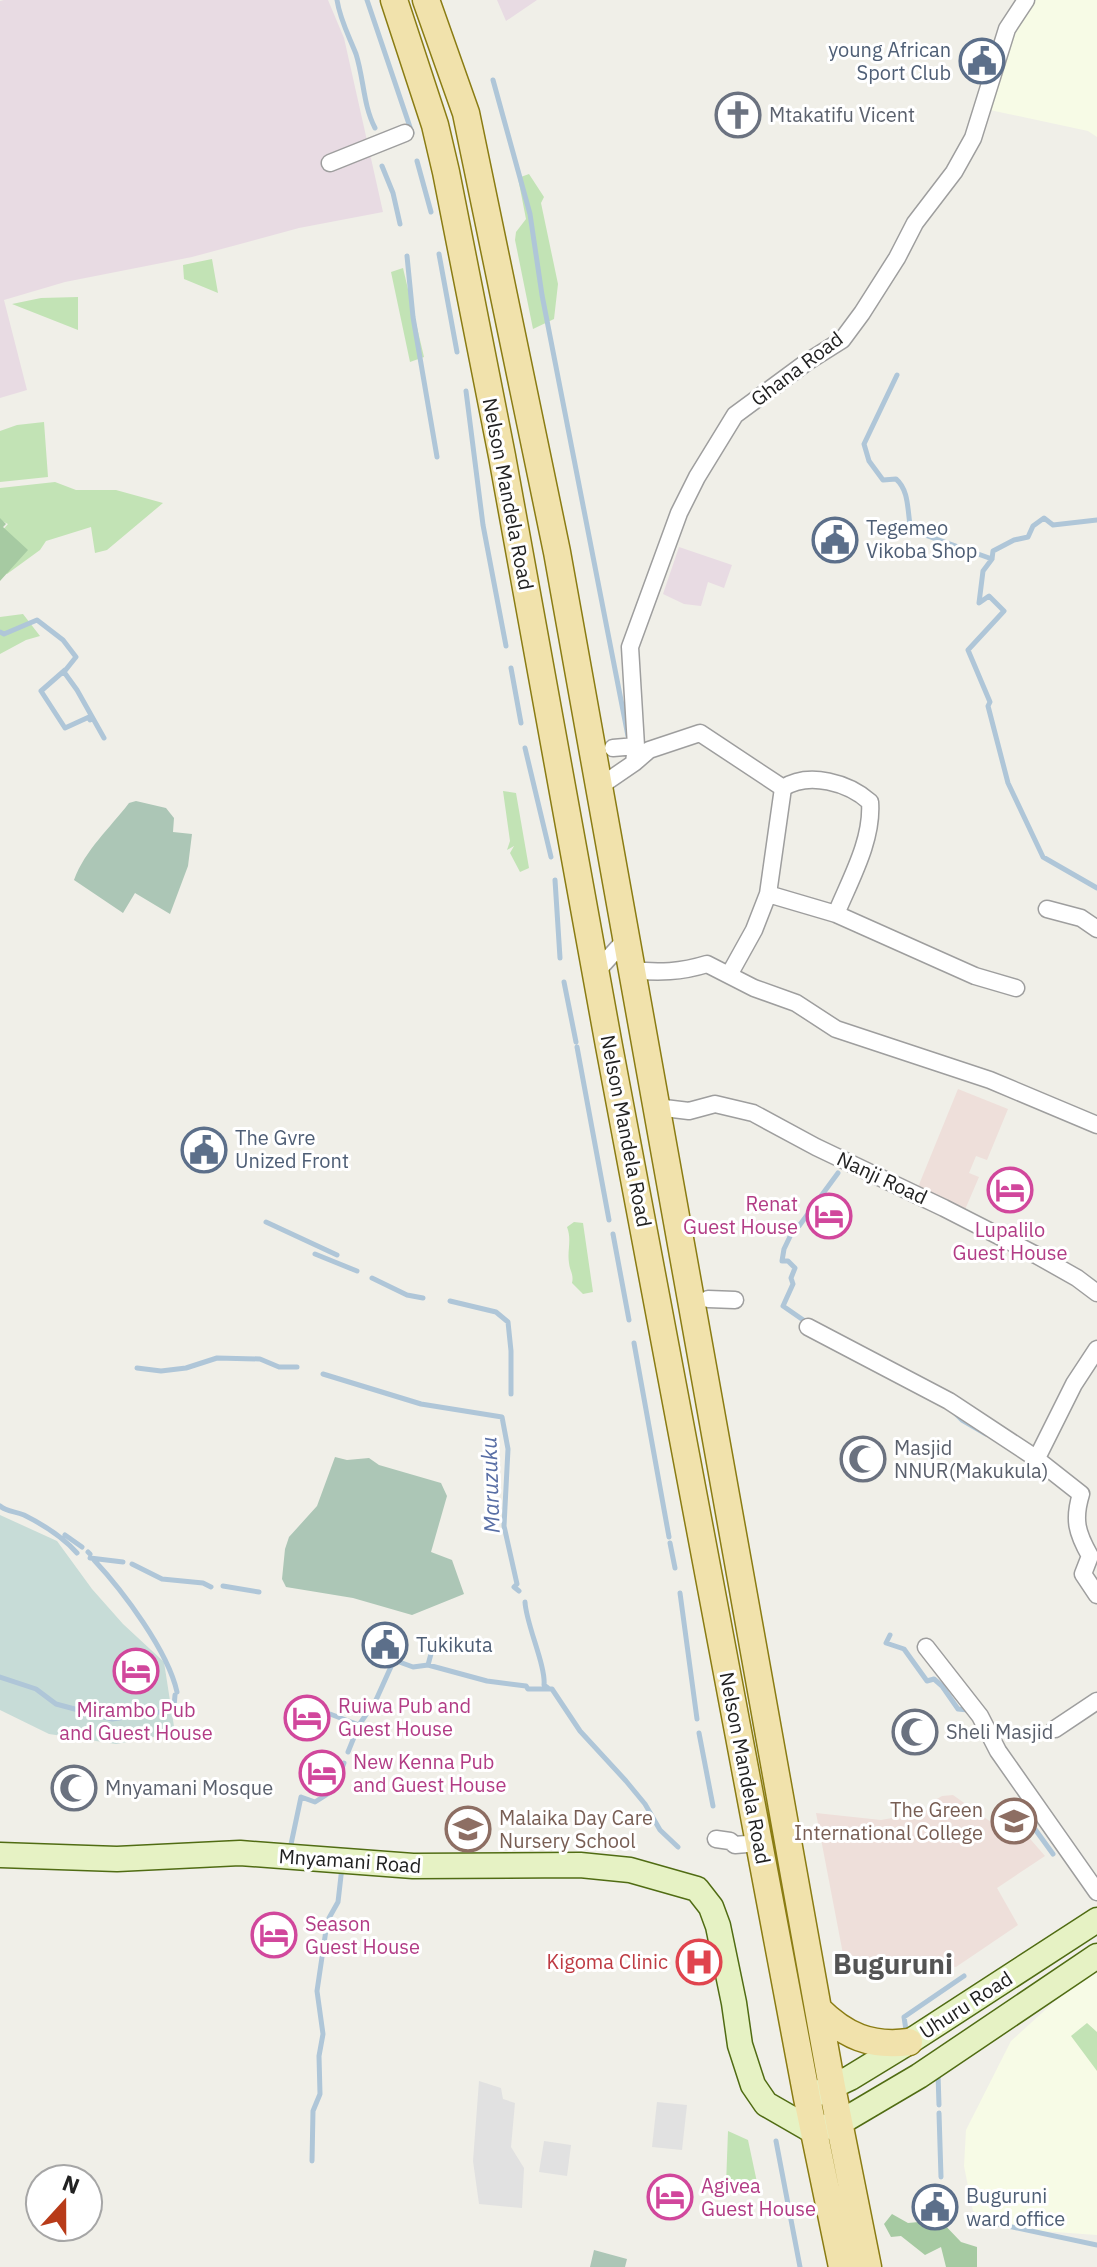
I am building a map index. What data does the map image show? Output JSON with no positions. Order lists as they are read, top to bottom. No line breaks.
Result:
{"streets":{"main road":["Nelson Mandela Road"],"street":["Ghana Road","Nanji Road","Mnyamani Road","Uhuru Road"]},"crossings":[["Nelson Mandela Road","Nanji Road"],["Nelson Mandela Road","Uhuru Road"],["Mnyamani Road","Uhuru Road"]],"districts":["Buguruni"],"water":["Maruzuku"],"places":{"public building":["young African Sport Club","Tegemeo Vikoba Shop","The Gvre Unized Front","Tukikuta","Buguruni ward office"],"church":["Mtakatifu Vicent"],"hotel":["Lupalilo Guest House","Renat Guest House","Mirambo Pub and Guest House","Ruiwa Pub and Guest House","New Kenna Pub and Guest House","Season Guest House","Agivea Guest House"],"mosque":["Masjid NNUR(Makukula)","Sheli Masjid","Mnyamani Mosque"],"school or university":["The Green International College","Malaika Day Care Nursery School"],"hospital":["Kigoma Clinic"]},"north":"top"}
